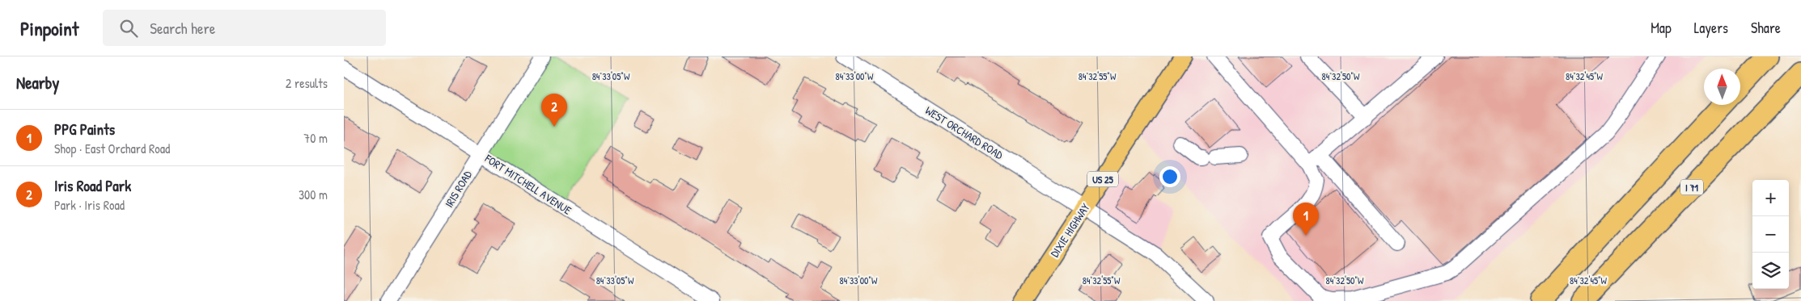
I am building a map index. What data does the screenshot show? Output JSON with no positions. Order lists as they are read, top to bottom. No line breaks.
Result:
{"streets":{"highway":["I 71"],"main road":["US 25","DIXIE HIGHWAY"],"street":["WEST ORCHARD ROAD","FORT MITCHELL AVENUE","IRIS ROAD"]},"crossings":[["WEST ORCHARD ROAD","DIXIE HIGHWAY"],["FORT MITCHELL AVENUE","IRIS ROAD"]],"north":"top","page":{"header":"Pinpoint","search":"Search here","nav":["Map","Layers","Share"],"heading":["Nearby","2 results"],"pins":["2","1"],"list":[{"mark":"1","name":"PPG Paints","note":"Shop · East Orchard Road","value":"70 m"},{"mark":"2","name":"Iris Road Park","note":"Park · Iris Road","value":"300 m"}],"map_buttons":["+","−"]},"coordinates":["84°33'05\"W","84°33'00\"W","84°32'55\"W","84°32'50\"W","84°32'45\"W"]}
